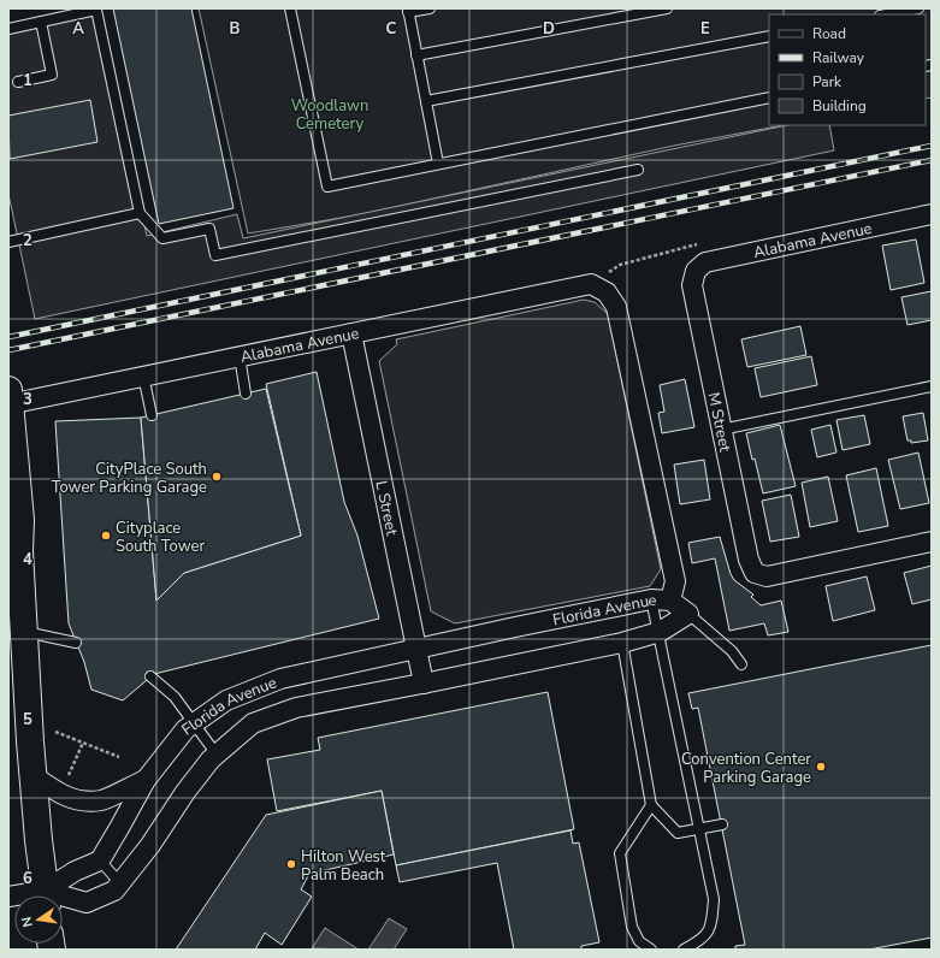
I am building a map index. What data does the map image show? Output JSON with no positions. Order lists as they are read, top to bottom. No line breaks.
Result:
{"streets":{"street":["Alabama Avenue","M Street","L Street","Florida Avenue"]},"crossings":[["Alabama Avenue","M Street"],["Alabama Avenue","L Street"],["L Street","Florida Avenue"]],"parks":["Woodlawn Cemetery"],"places":["CityPlace South Tower Parking Garage","Cityplace South Tower","Convention Center Parking Garage","Hilton West Palm Beach"],"legend":["Road","Railway","Park","Building"],"north":"left","grid":{"columns":["A","B","C","D","E"],"rows":["1","2","3","4","5","6"]}}
